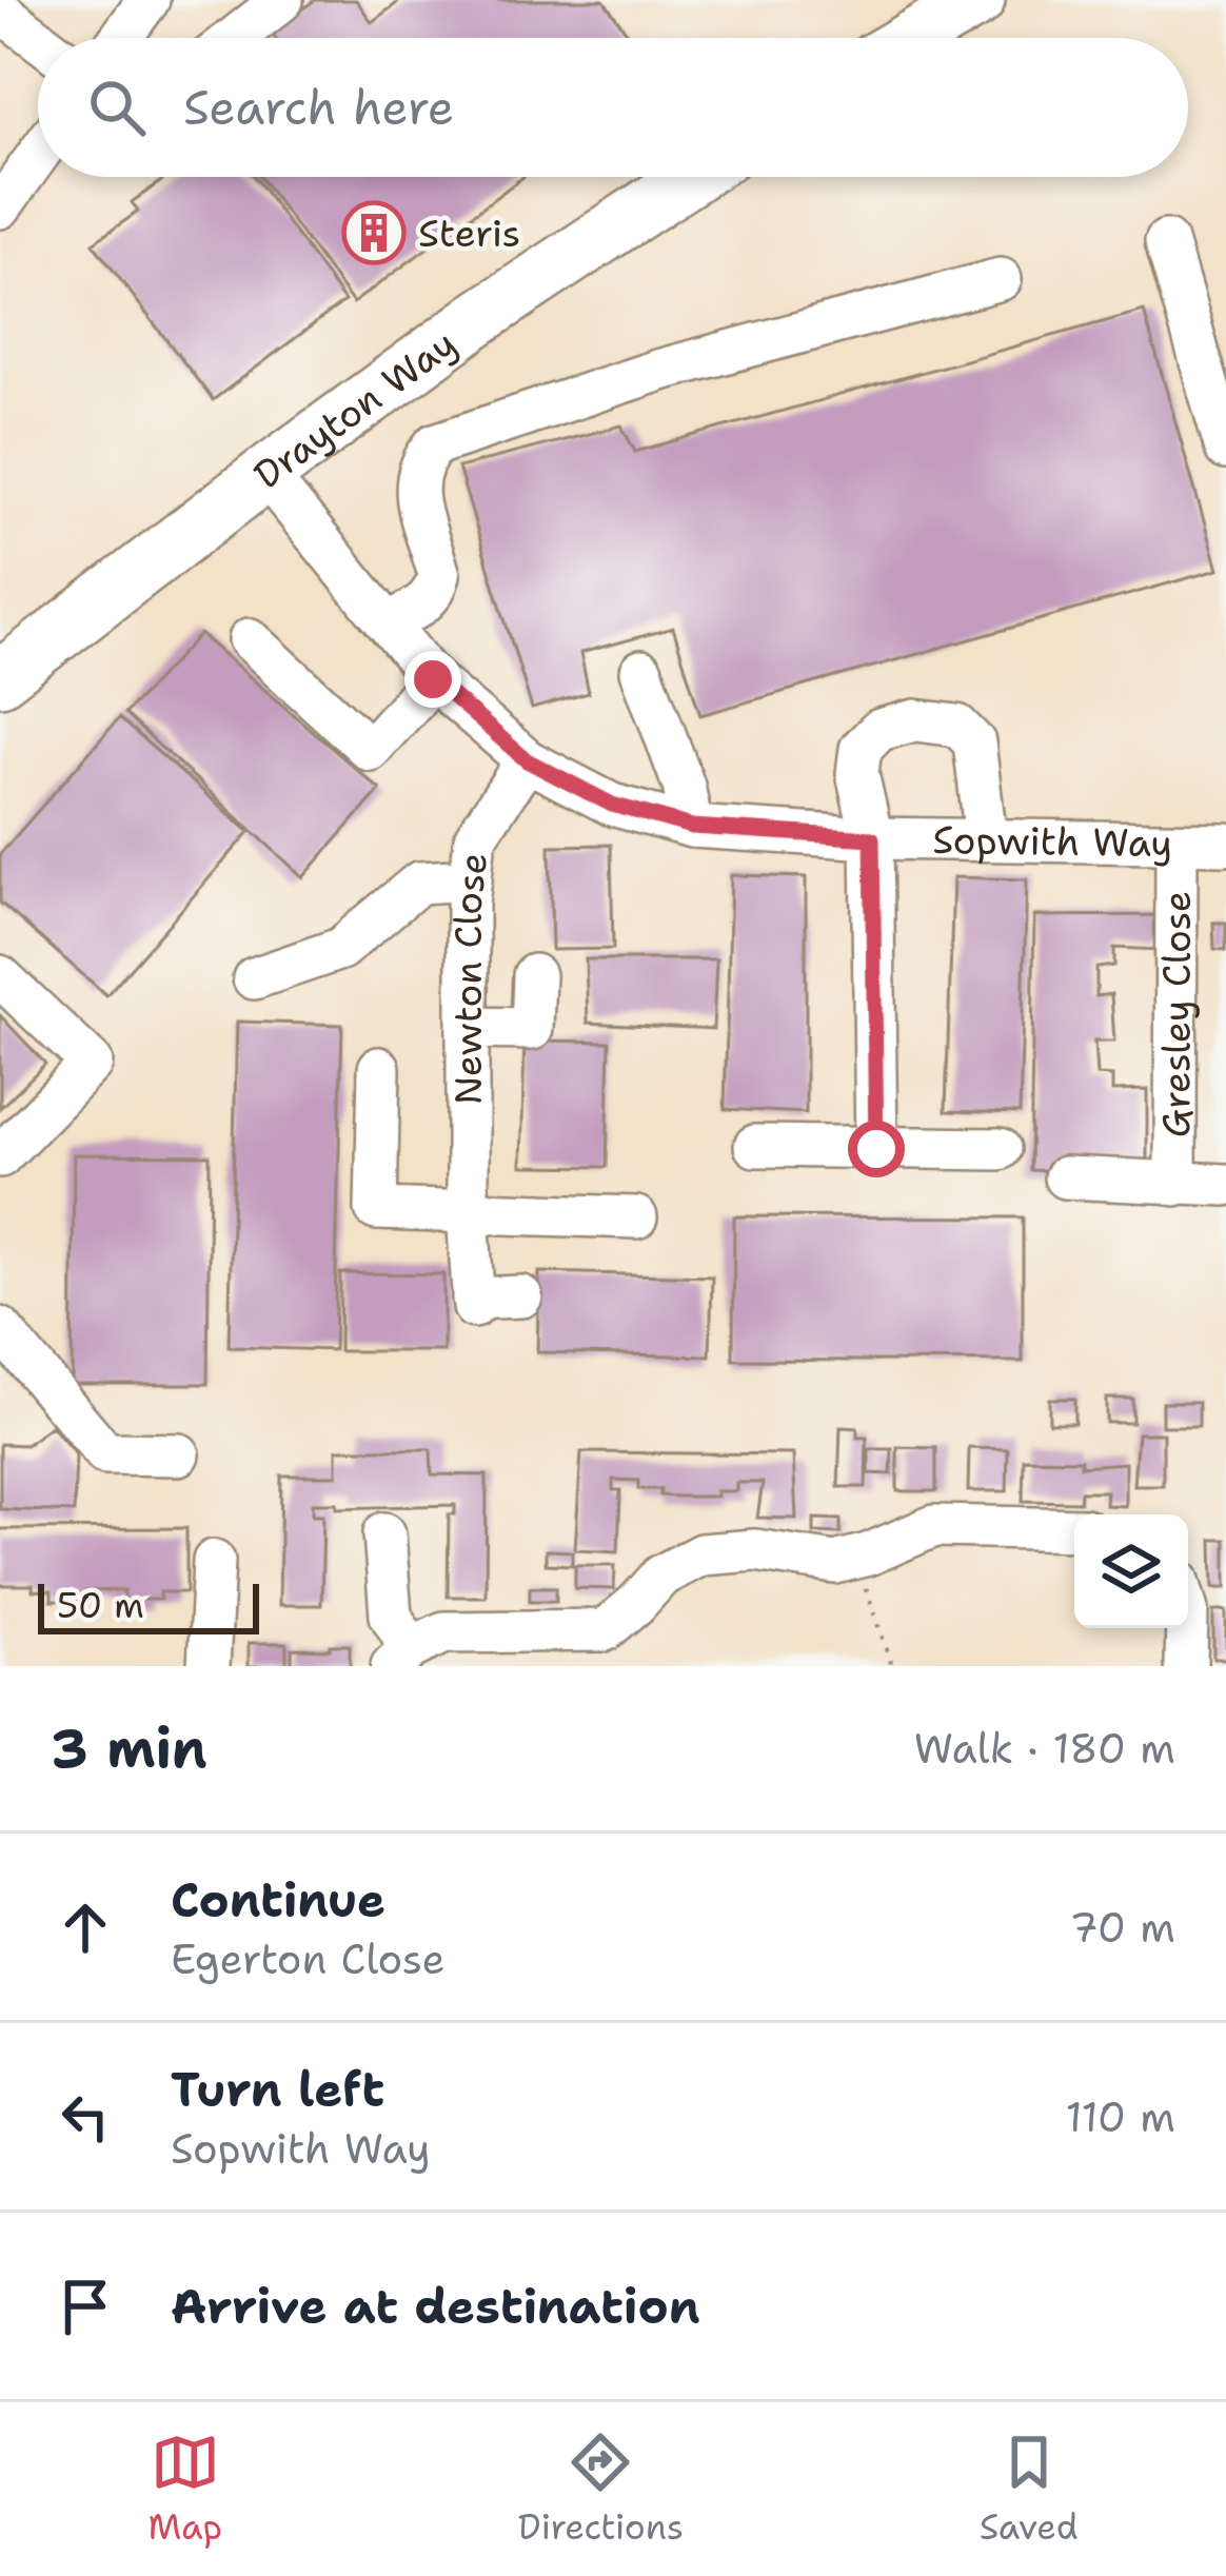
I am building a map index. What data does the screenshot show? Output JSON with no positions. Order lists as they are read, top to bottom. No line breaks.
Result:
{"streets":{"main road":["Drayton Way"],"street":["Sopwith Way","Newton Close","Gresley Close"]},"crossings":[["Drayton Way","Sopwith Way"],["Sopwith Way","Newton Close"],["Sopwith Way","Gresley Close"]],"places":{"building":["Steris"]},"scale_bar":"50 m","page":{"search":"Search here","scale":"50 m","heading":["3 min","Walk · 180 m"],"list":[["Continue","Egerton Close","70 m"],["Turn left","Sopwith Way","110 m"],"Arrive at destination"],"nav":["Map","Directions","Saved"]}}
